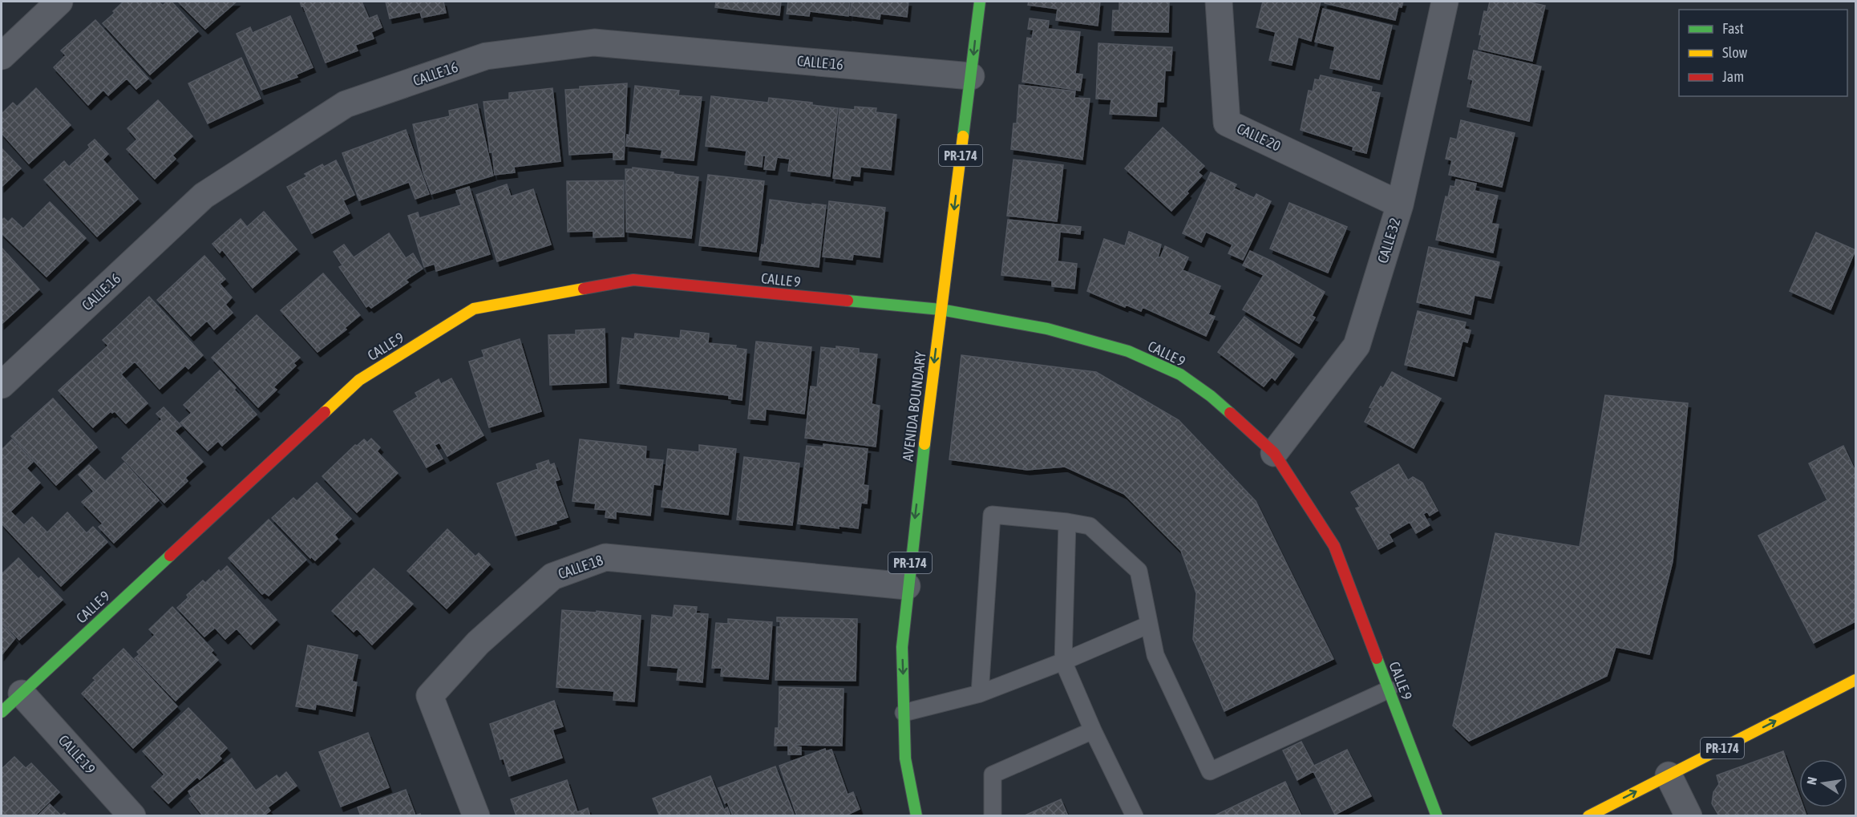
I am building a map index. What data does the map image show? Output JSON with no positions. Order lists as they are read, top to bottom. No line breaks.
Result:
{"streets":{"main road":["PR-174","CALLE 9","AVENIDA BOUNDARY"],"street":["CALLE 16","CALLE 20","CALLE 32","CALLE 18","CALLE 19"]},"crossings":[["CALLE 16","AVENIDA BOUNDARY"],["CALLE 20","CALLE 32"],["CALLE 32","CALLE 9"],["CALLE 9","AVENIDA BOUNDARY"],["CALLE 9","CALLE 19"],["AVENIDA BOUNDARY","CALLE 18"]],"one_way":["AVENIDA BOUNDARY"],"legend":["Fast","Slow","Jam"],"north":"left"}
